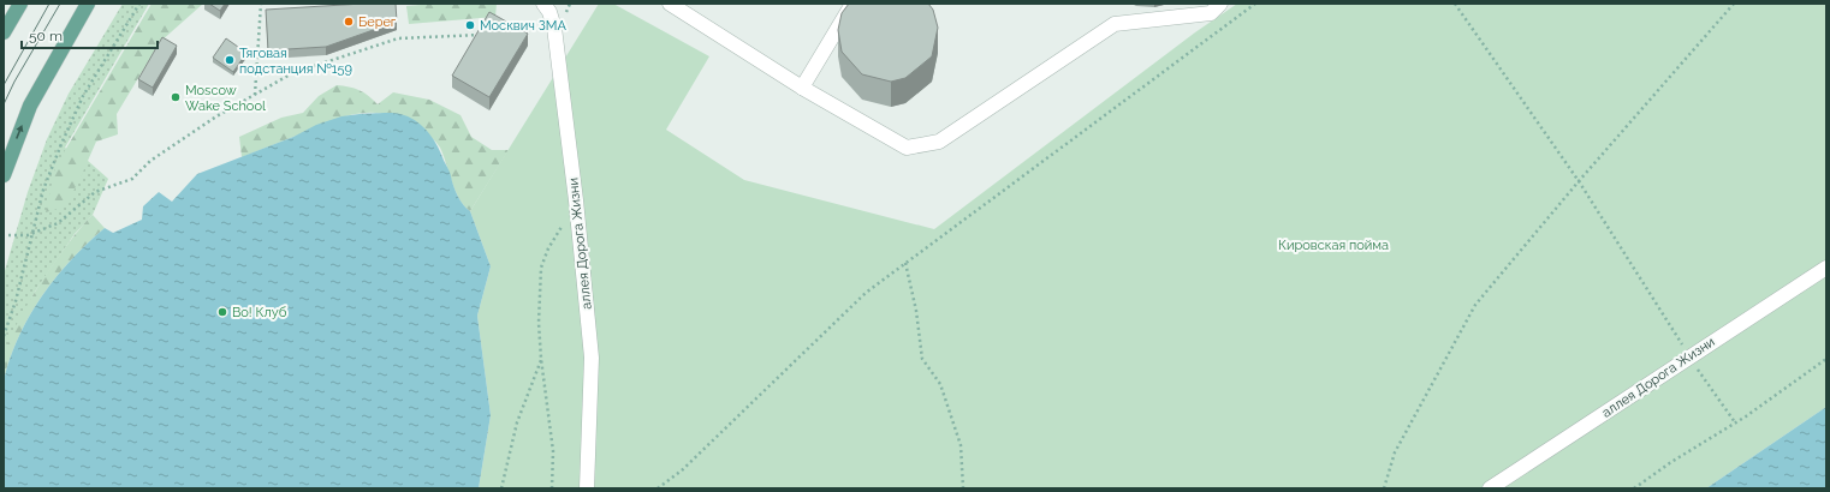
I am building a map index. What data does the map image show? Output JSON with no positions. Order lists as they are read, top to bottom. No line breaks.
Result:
{"streets":{"street":["аллея Дорога Жизни"]},"parks":["Кировская пойма"],"places":["Берег","Москвич ЗМА","Тяговая подстанция №159","Moscow Wake School","Во! Клуб"],"scale_bar":"50 m"}
